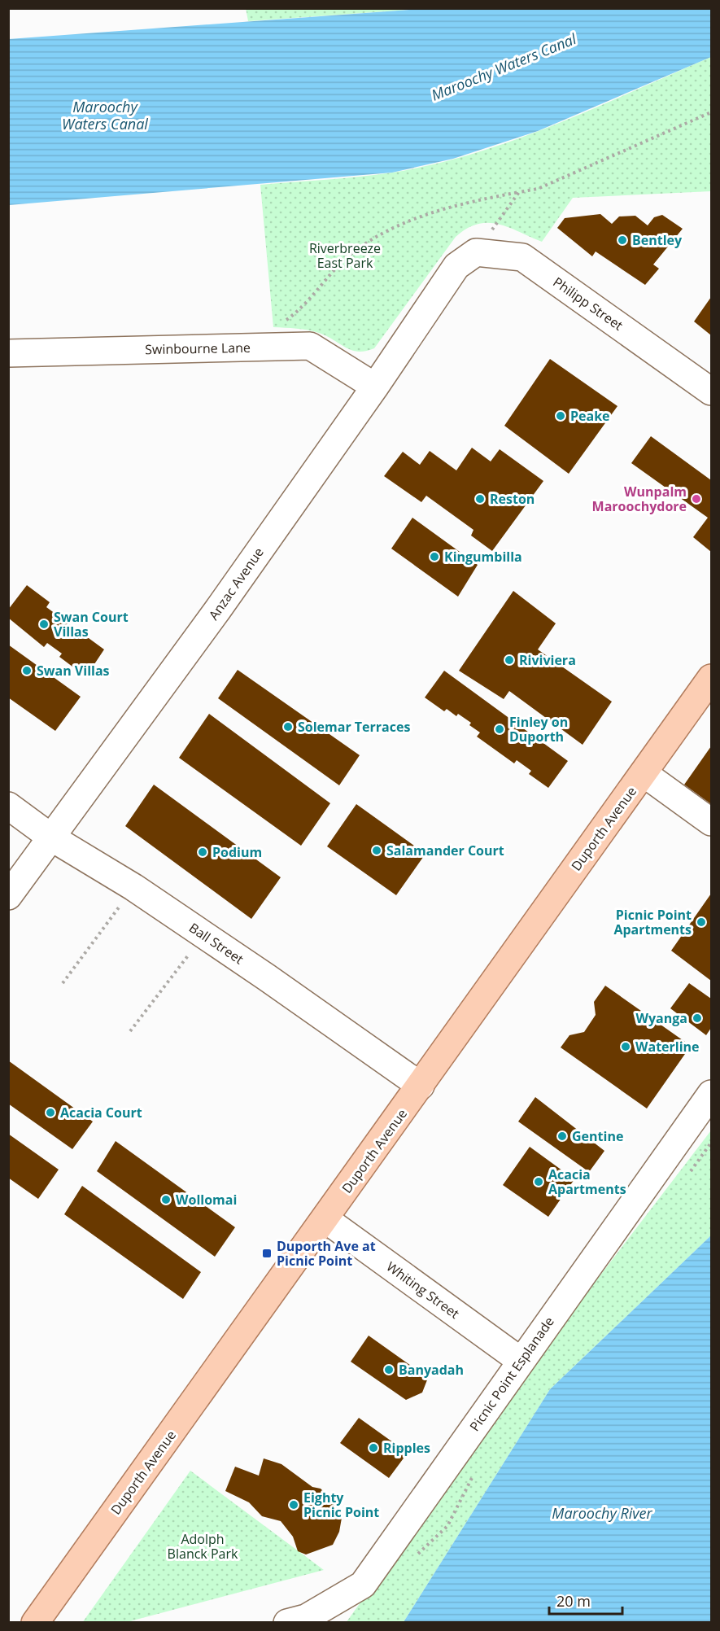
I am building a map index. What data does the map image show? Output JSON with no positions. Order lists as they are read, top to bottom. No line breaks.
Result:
{"streets":{"main road":["Duporth Avenue"],"street":["Philipp Street","Swinbourne Lane","Anzac Avenue","Ball Street","Whiting Street","Picnic Point Esplanade"]},"crossings":[["Philipp Street","Anzac Avenue"],["Swinbourne Lane","Anzac Avenue"],["Anzac Avenue","Ball Street"],["Duporth Avenue","Ball Street"],["Duporth Avenue","Whiting Street"],["Whiting Street","Picnic Point Esplanade"]],"water":["Maroochy Waters Canal","Maroochy River"],"parks":["Riverbreeze East Park","Adolph Blanck Park"],"places":{"other":["Bentley","Peake","Reston","Wunpalm Maroochydore","Kingumbilla","Swan Court Villas","Riviviera","Swan Villas","Solemar Terraces","Finley on Duporth","Salamander Court","Podium","Picnic Point Apartments","Wyanga","Waterline","Acacia Court","Gentine","Acacia Apartments","Wollomai","Banyadah","Ripples","Eighty Picnic Point"],"transit":["Duporth Ave at Picnic Point"]},"scale_bar":"20 m"}
